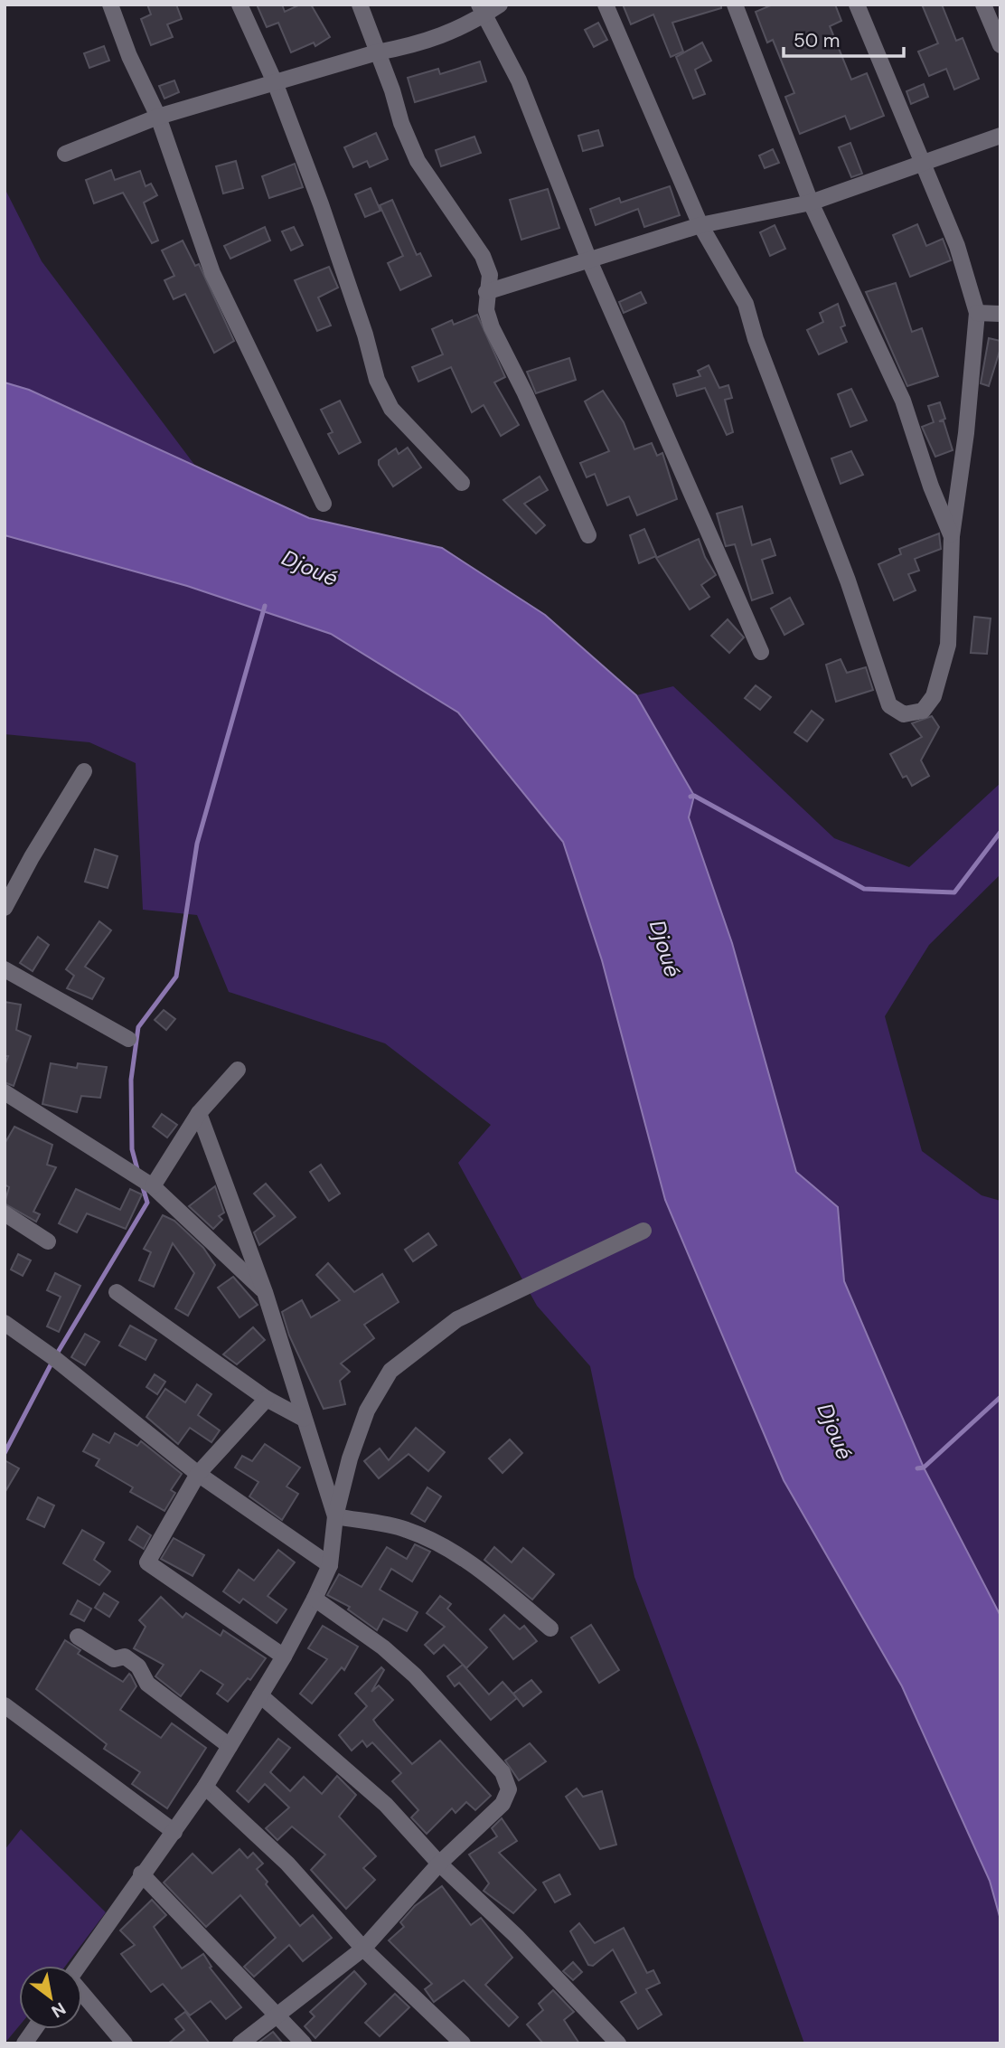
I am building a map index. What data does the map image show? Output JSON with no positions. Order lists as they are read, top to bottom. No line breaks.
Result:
{"water":["Djoué"],"scale_bar":"50 m","north":"bottom right"}
